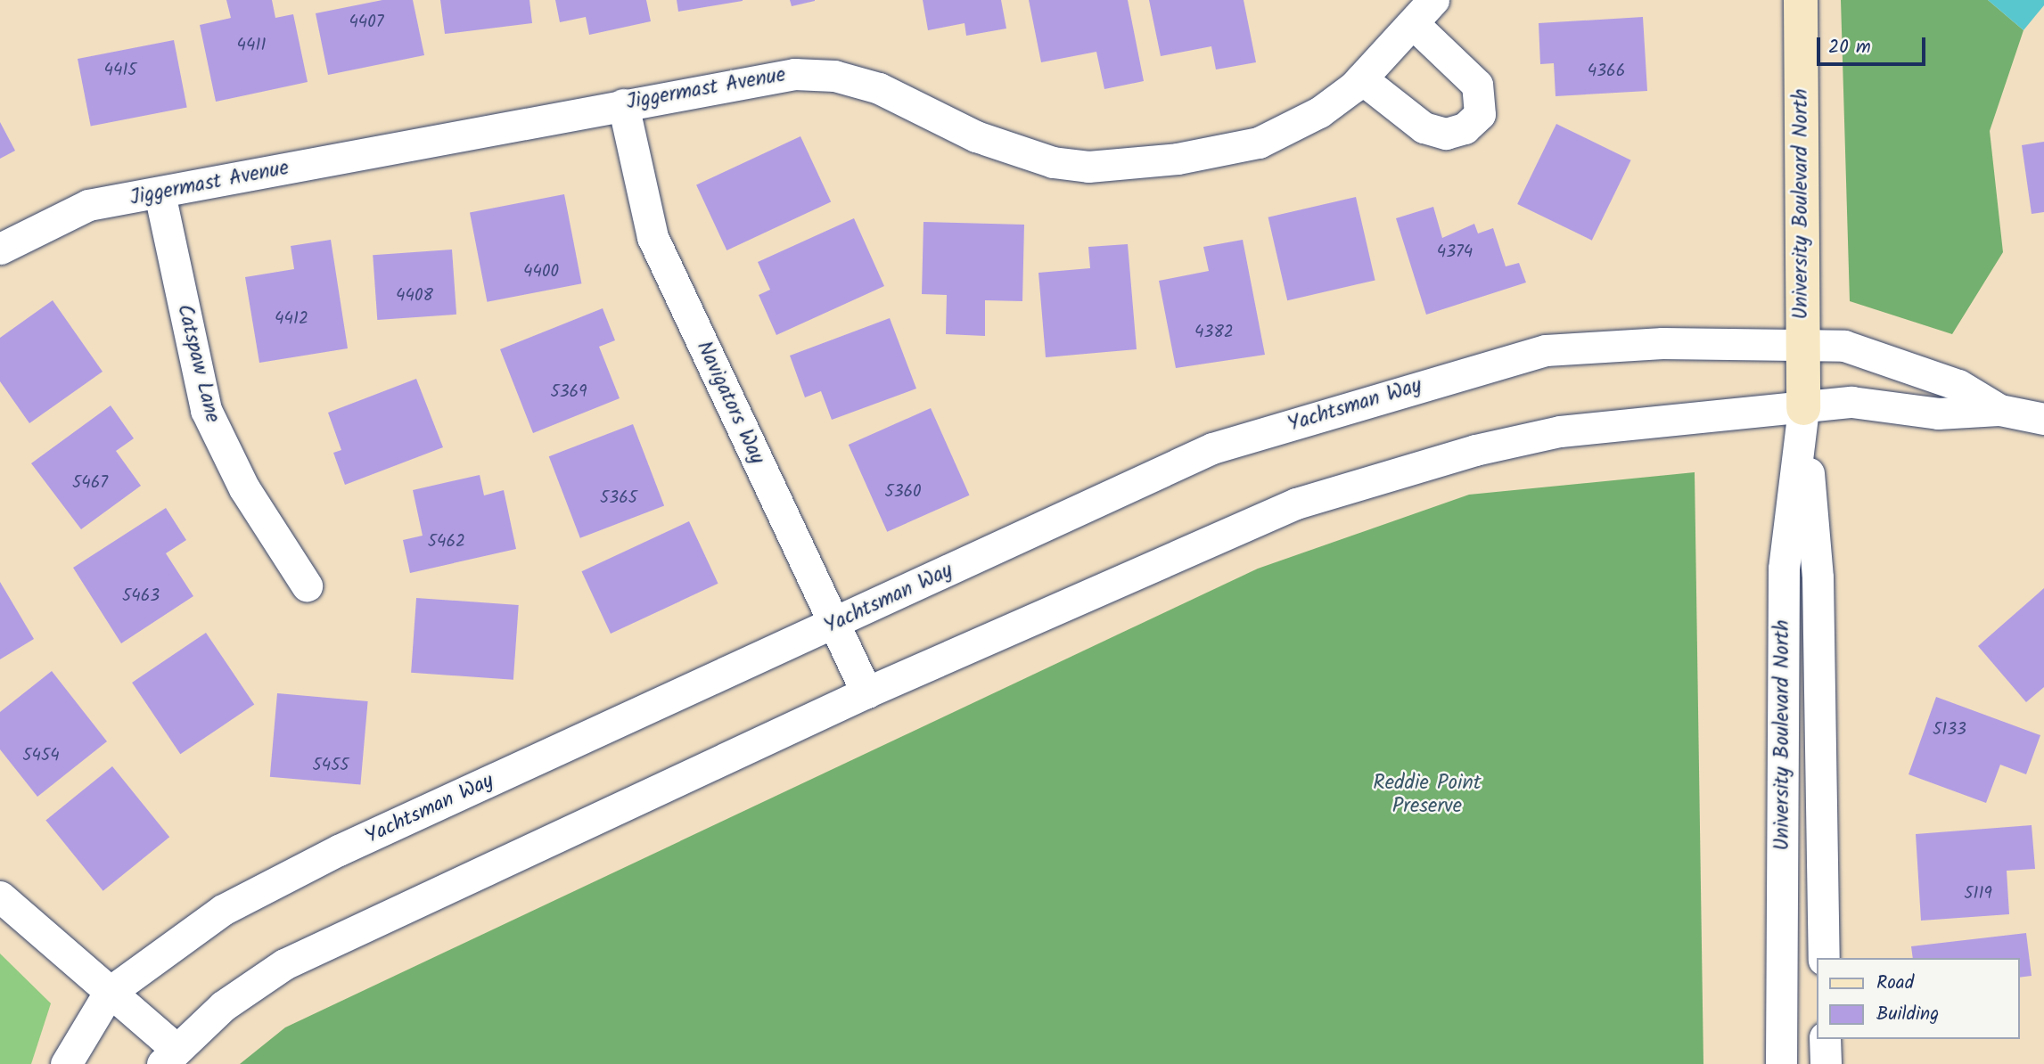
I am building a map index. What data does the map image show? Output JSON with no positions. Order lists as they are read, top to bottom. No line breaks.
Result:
{"streets":{"street":["Jiggermast Avenue","University Boulevard North","Catspaw Lane","Navigators Way","Yachtsman Way"]},"crossings":[["Jiggermast Avenue","Catspaw Lane"],["Jiggermast Avenue","Navigators Way"],["University Boulevard North","Yachtsman Way"],["Navigators Way","Yachtsman Way"]],"parks":["Reddie Point Preserve"],"house_numbers":["4407","4411","4415","4366","4374","4400","4408","4412","4382","5369","5467","5360","5365","5462","5463","5133","5454","5455","5119"],"legend":["Road","Building"],"scale_bar":"20 m"}
